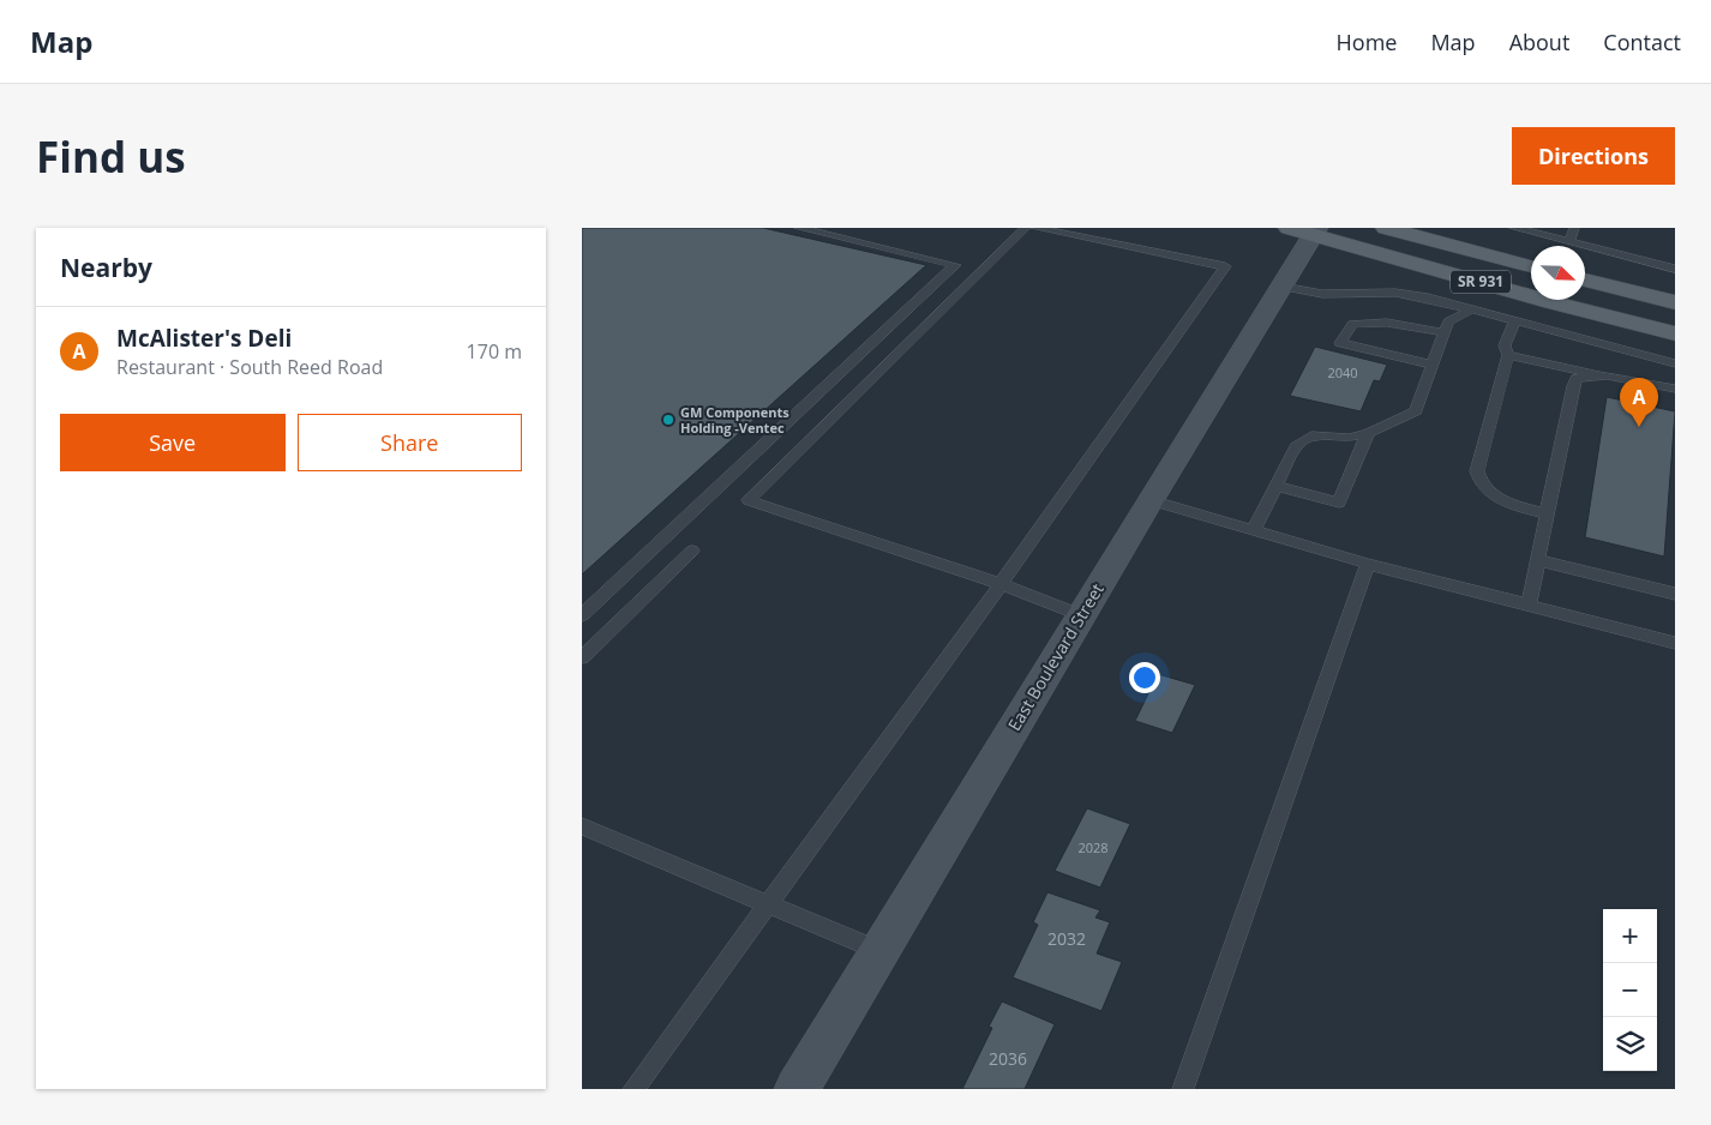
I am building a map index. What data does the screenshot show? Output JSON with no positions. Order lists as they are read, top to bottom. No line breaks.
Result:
{"streets":{"main road":["SR 931","East Boulevard Street"]},"crossings":[["SR 931","East Boulevard Street"]],"places":["GM Components Holding -Ventec"],"house_numbers":["2040","2028","2032","2036"],"north":"bottom right","page":{"header":"Map","nav":["Home","Map","About","Contact"],"buttons":["Directions",["Save","Share"]],"title":"Find us","heading":"Nearby","list":[{"mark":"A","name":"McAlister's Deli","note":"Restaurant · South Reed Road","value":"170 m"}],"pins":"A","map_buttons":["+","−"]}}
